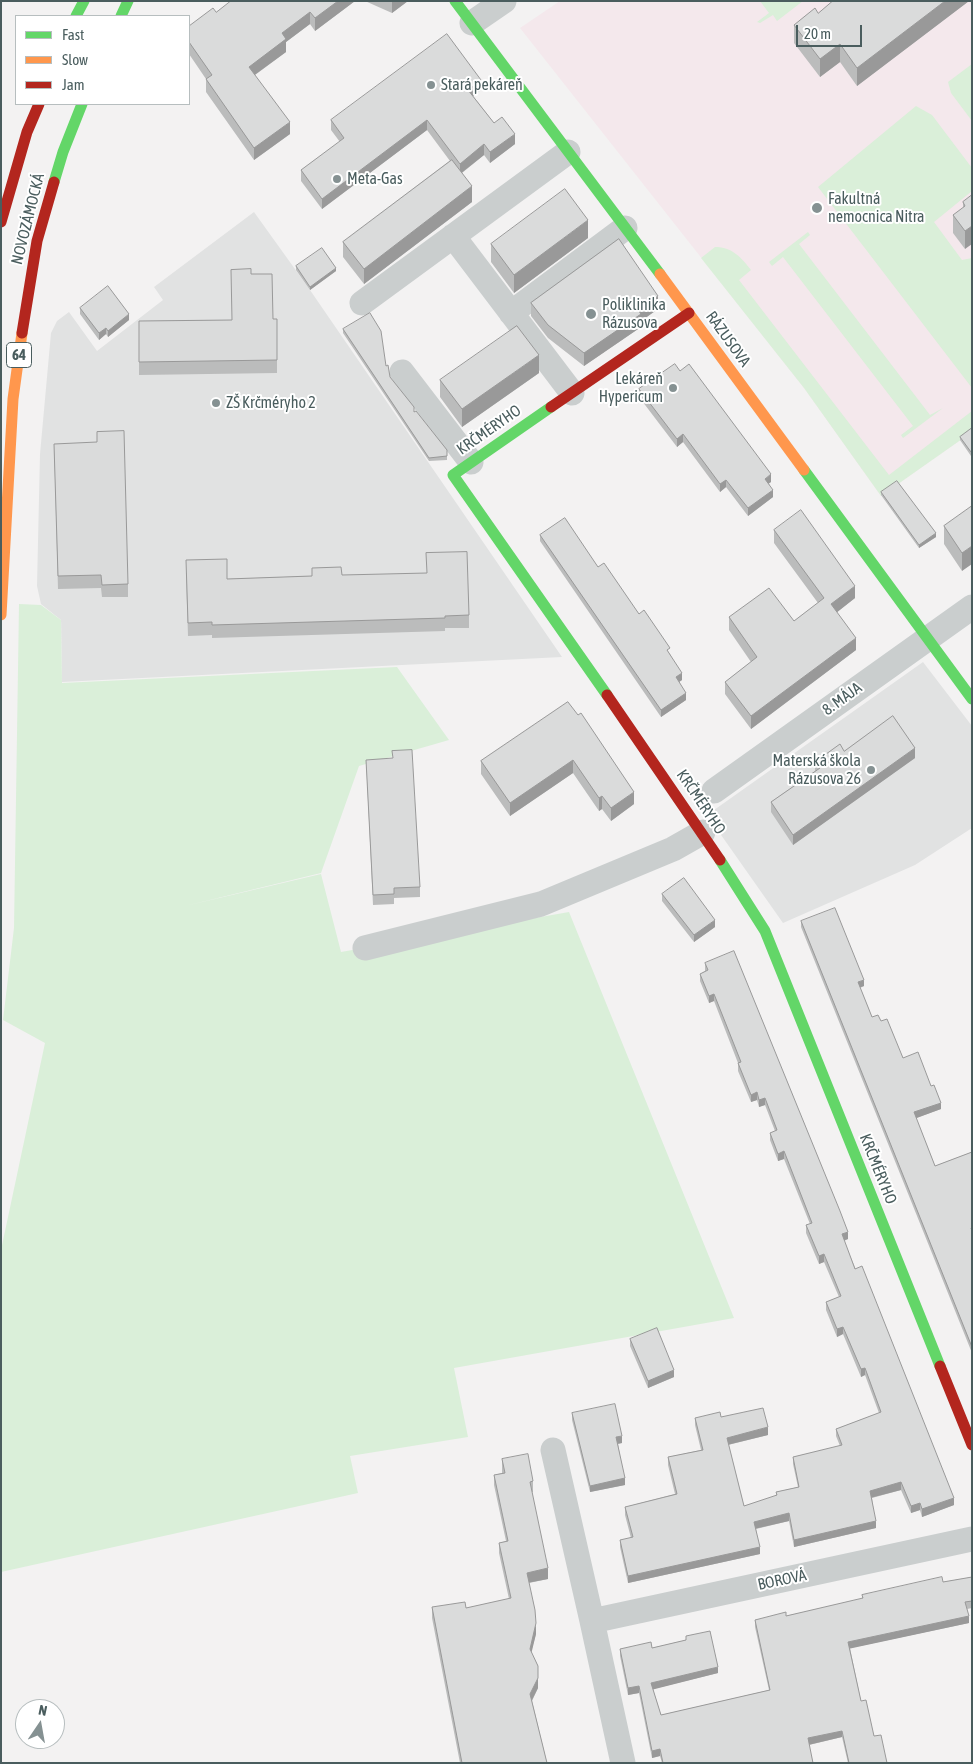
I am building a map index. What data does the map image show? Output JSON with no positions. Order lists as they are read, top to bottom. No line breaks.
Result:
{"streets":{"street":["NOVOZÁMOCKÁ","RÁZUSOVA","64","KRČMÉRYHO","8. MÁJA","BOROVÁ"]},"crossings":[["RÁZUSOVA","KRČMÉRYHO"],["RÁZUSOVA","8. MÁJA"]],"places":["Stará pekáreň","Meta-Gas","Fakultná nemocnica Nitra","Poliklinika Rázusova","Lekáreň Hypericum","ZŠ Krčméryho 2","Materská škola Rázusova 26"],"legend":["Fast","Slow","Jam"],"scale_bar":"20 m","north":"top"}
